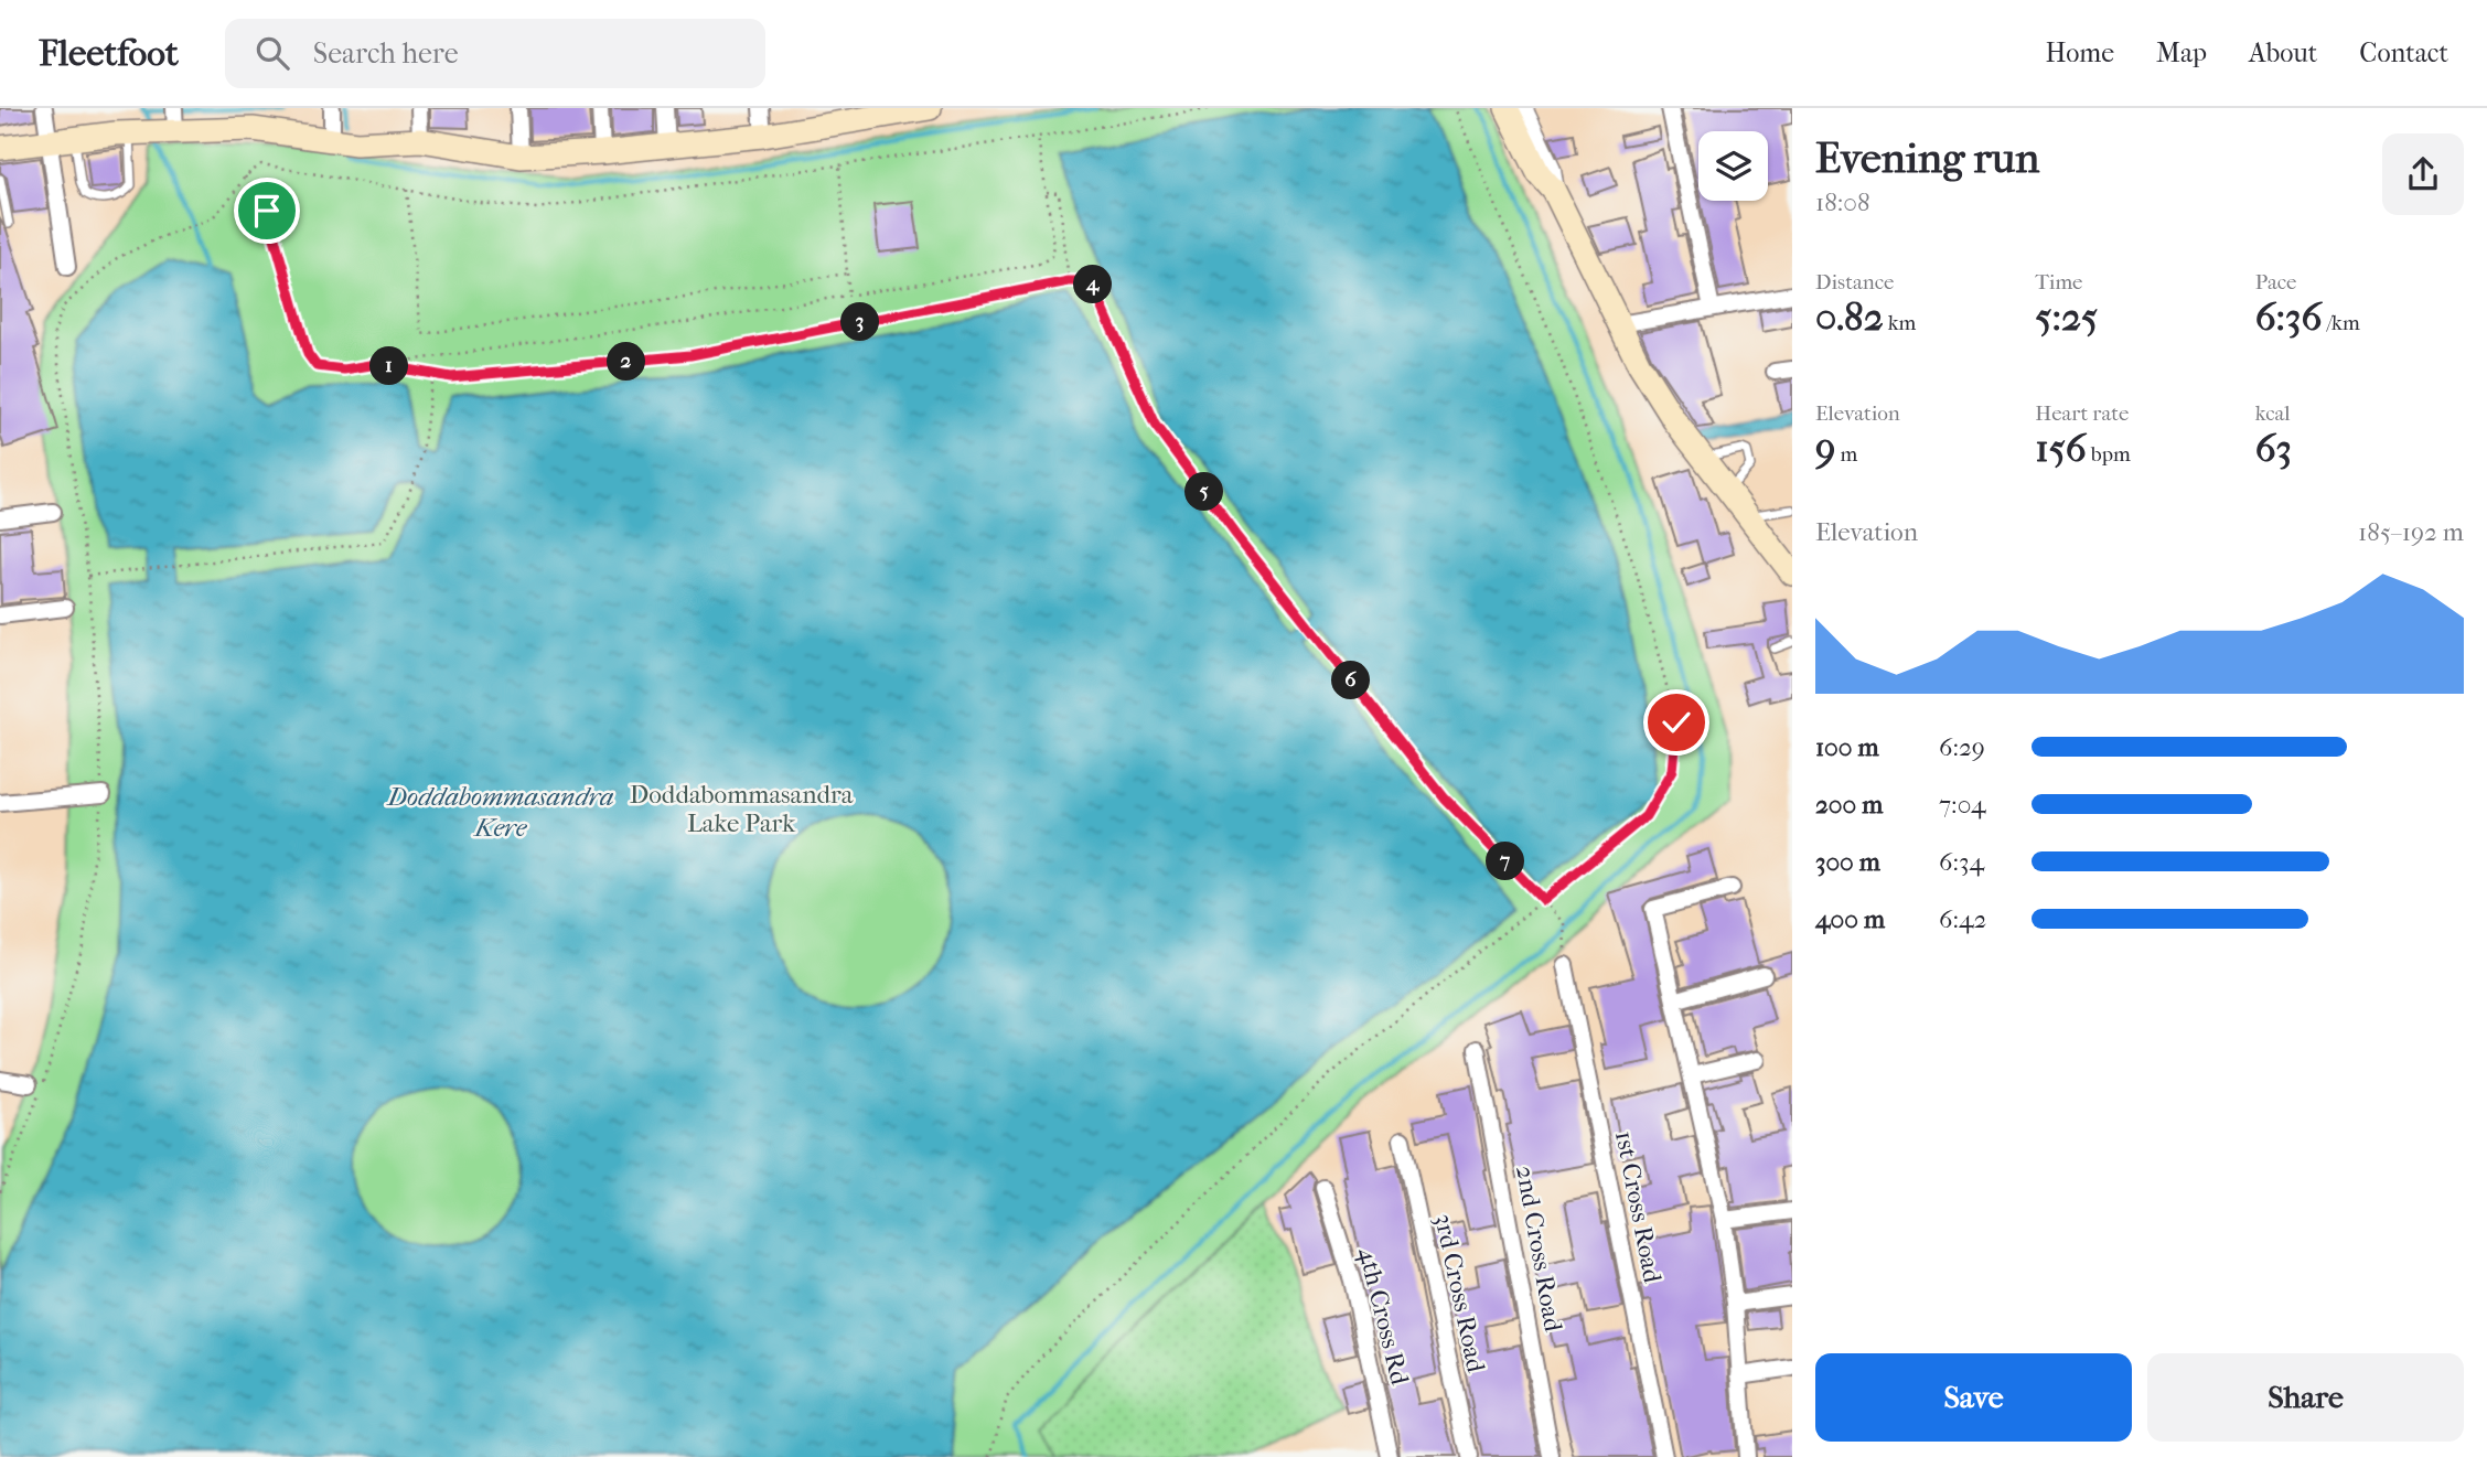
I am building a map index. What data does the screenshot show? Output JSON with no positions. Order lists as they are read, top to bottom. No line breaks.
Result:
{"streets":{"street":["1st Cross Road","2nd Cross Road","3rd Cross Road","4th Cross Rd"]},"water":["Doddabommasandra Kere"],"parks":["Doddabommasandra Lake Park"],"page":{"header":"Fleetfoot","search":"Search here","nav":["Home","Map","About","Contact"],"heading":["Evening run","18:08"],"stats":[["Distance","0.82 km"],["Time","5:25"],["Pace","6:36 /km"],["Elevation","9 m"],["Heart rate","156 bpm"],["kcal","63"]],"pins":["4","3","2","1","5","6","7"],"chart":["Elevation","185–192 m"],"list":[{"name":"100 m","note":"6:29"},{"name":"200 m","note":"7:04"},{"name":"300 m","note":"6:34"},{"name":"400 m","note":"6:42"}],"buttons":["Save","Share"]}}
